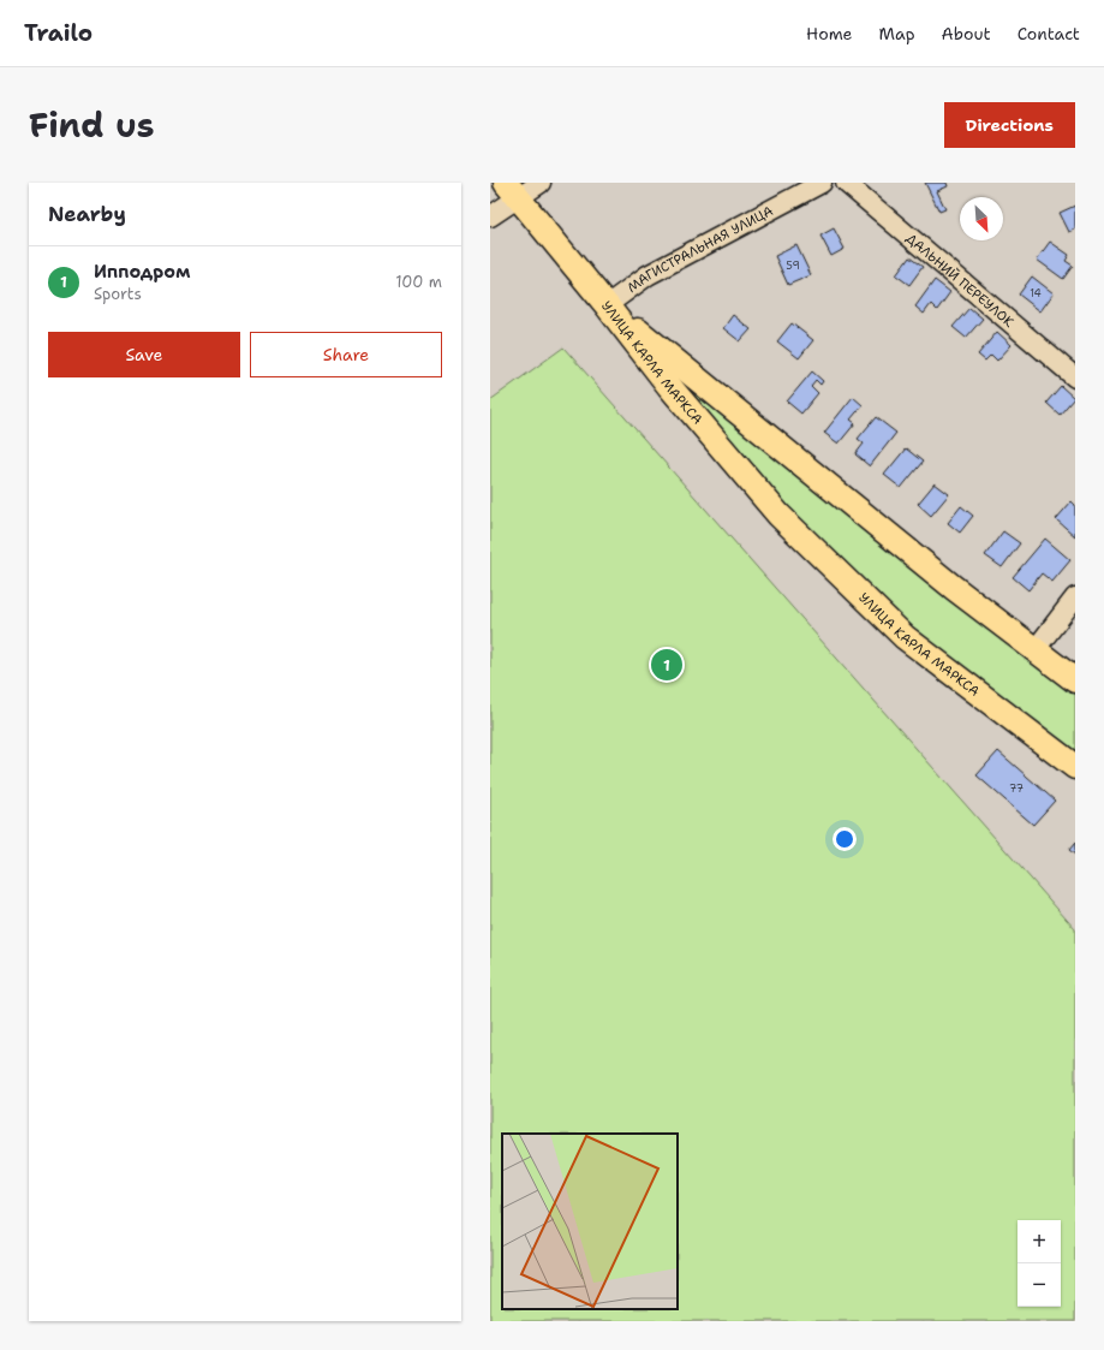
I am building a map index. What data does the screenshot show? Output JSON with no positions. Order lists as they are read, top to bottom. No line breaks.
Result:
{"streets":{"main road":["УЛИЦА КАРЛА МАРКСА"],"street":["МАГИСТРАЛЬНАЯ УЛИЦА","ДАЛЬНИЙ ПЕРЕУЛОК"]},"crossings":[["МАГИСТРАЛЬНАЯ УЛИЦА","УЛИЦА КАРЛА МАРКСА"]],"house_numbers":["59","14","77"],"north":"bottom right","page":{"header":"Trailo","nav":["Home","Map","About","Contact"],"title":"Find us","buttons":["Directions",["Save","Share"]],"heading":"Nearby","list":[{"mark":"1","name":"Ипподром","note":"Sports","value":"100 m"}],"pins":"1","map_buttons":["+","−"]}}
